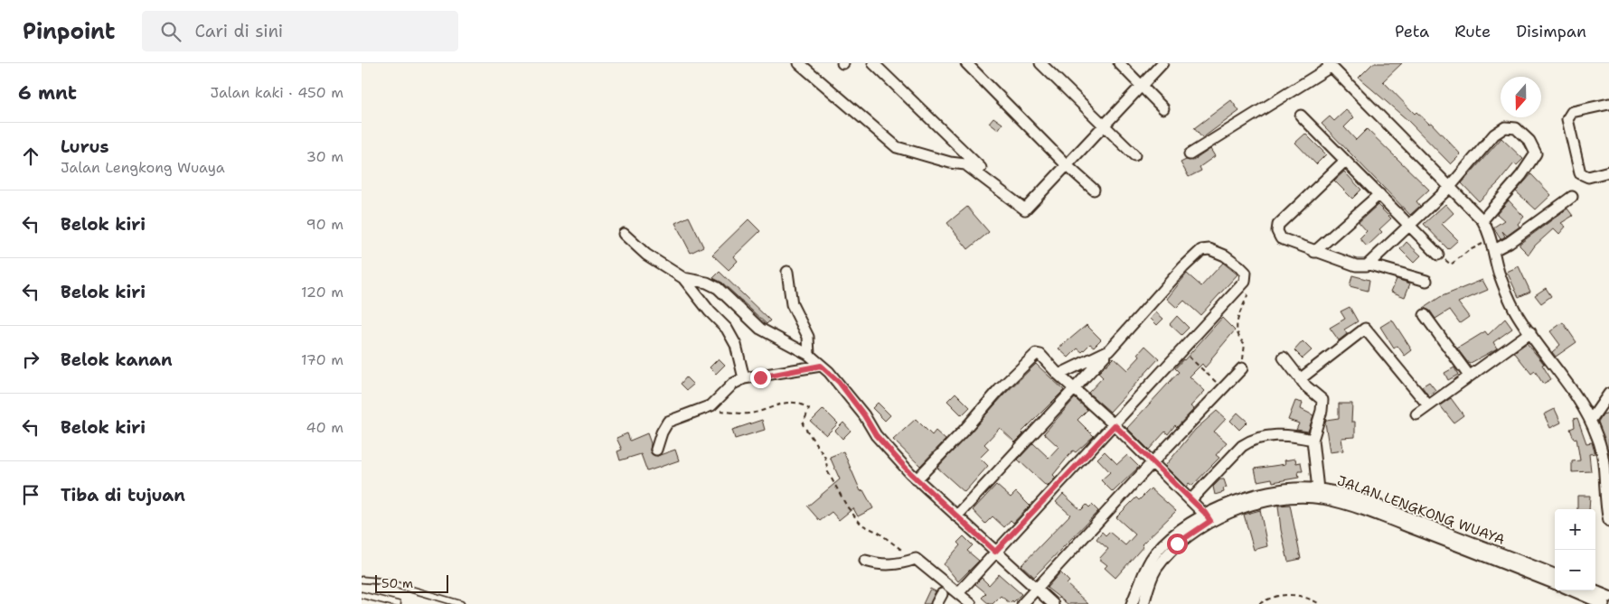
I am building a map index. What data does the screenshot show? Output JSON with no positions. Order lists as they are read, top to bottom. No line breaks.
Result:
{"streets":{"street":["JALAN LENGKONG WUAYA"]},"scale_bar":"50 m","north":"bottom","page":{"header":"Pinpoint","search":"Cari di sini","nav":["Peta","Rute","Disimpan"],"heading":["6 mnt","Jalan kaki · 450 m"],"list":[["Lurus","Jalan Lengkong Wuaya","30 m"],["Belok kiri","90 m"],["Belok kiri","120 m"],["Belok kanan","170 m"],["Belok kiri","40 m"],"Tiba di tujuan"],"map_buttons":["+","−"],"scale":"50 m"}}
